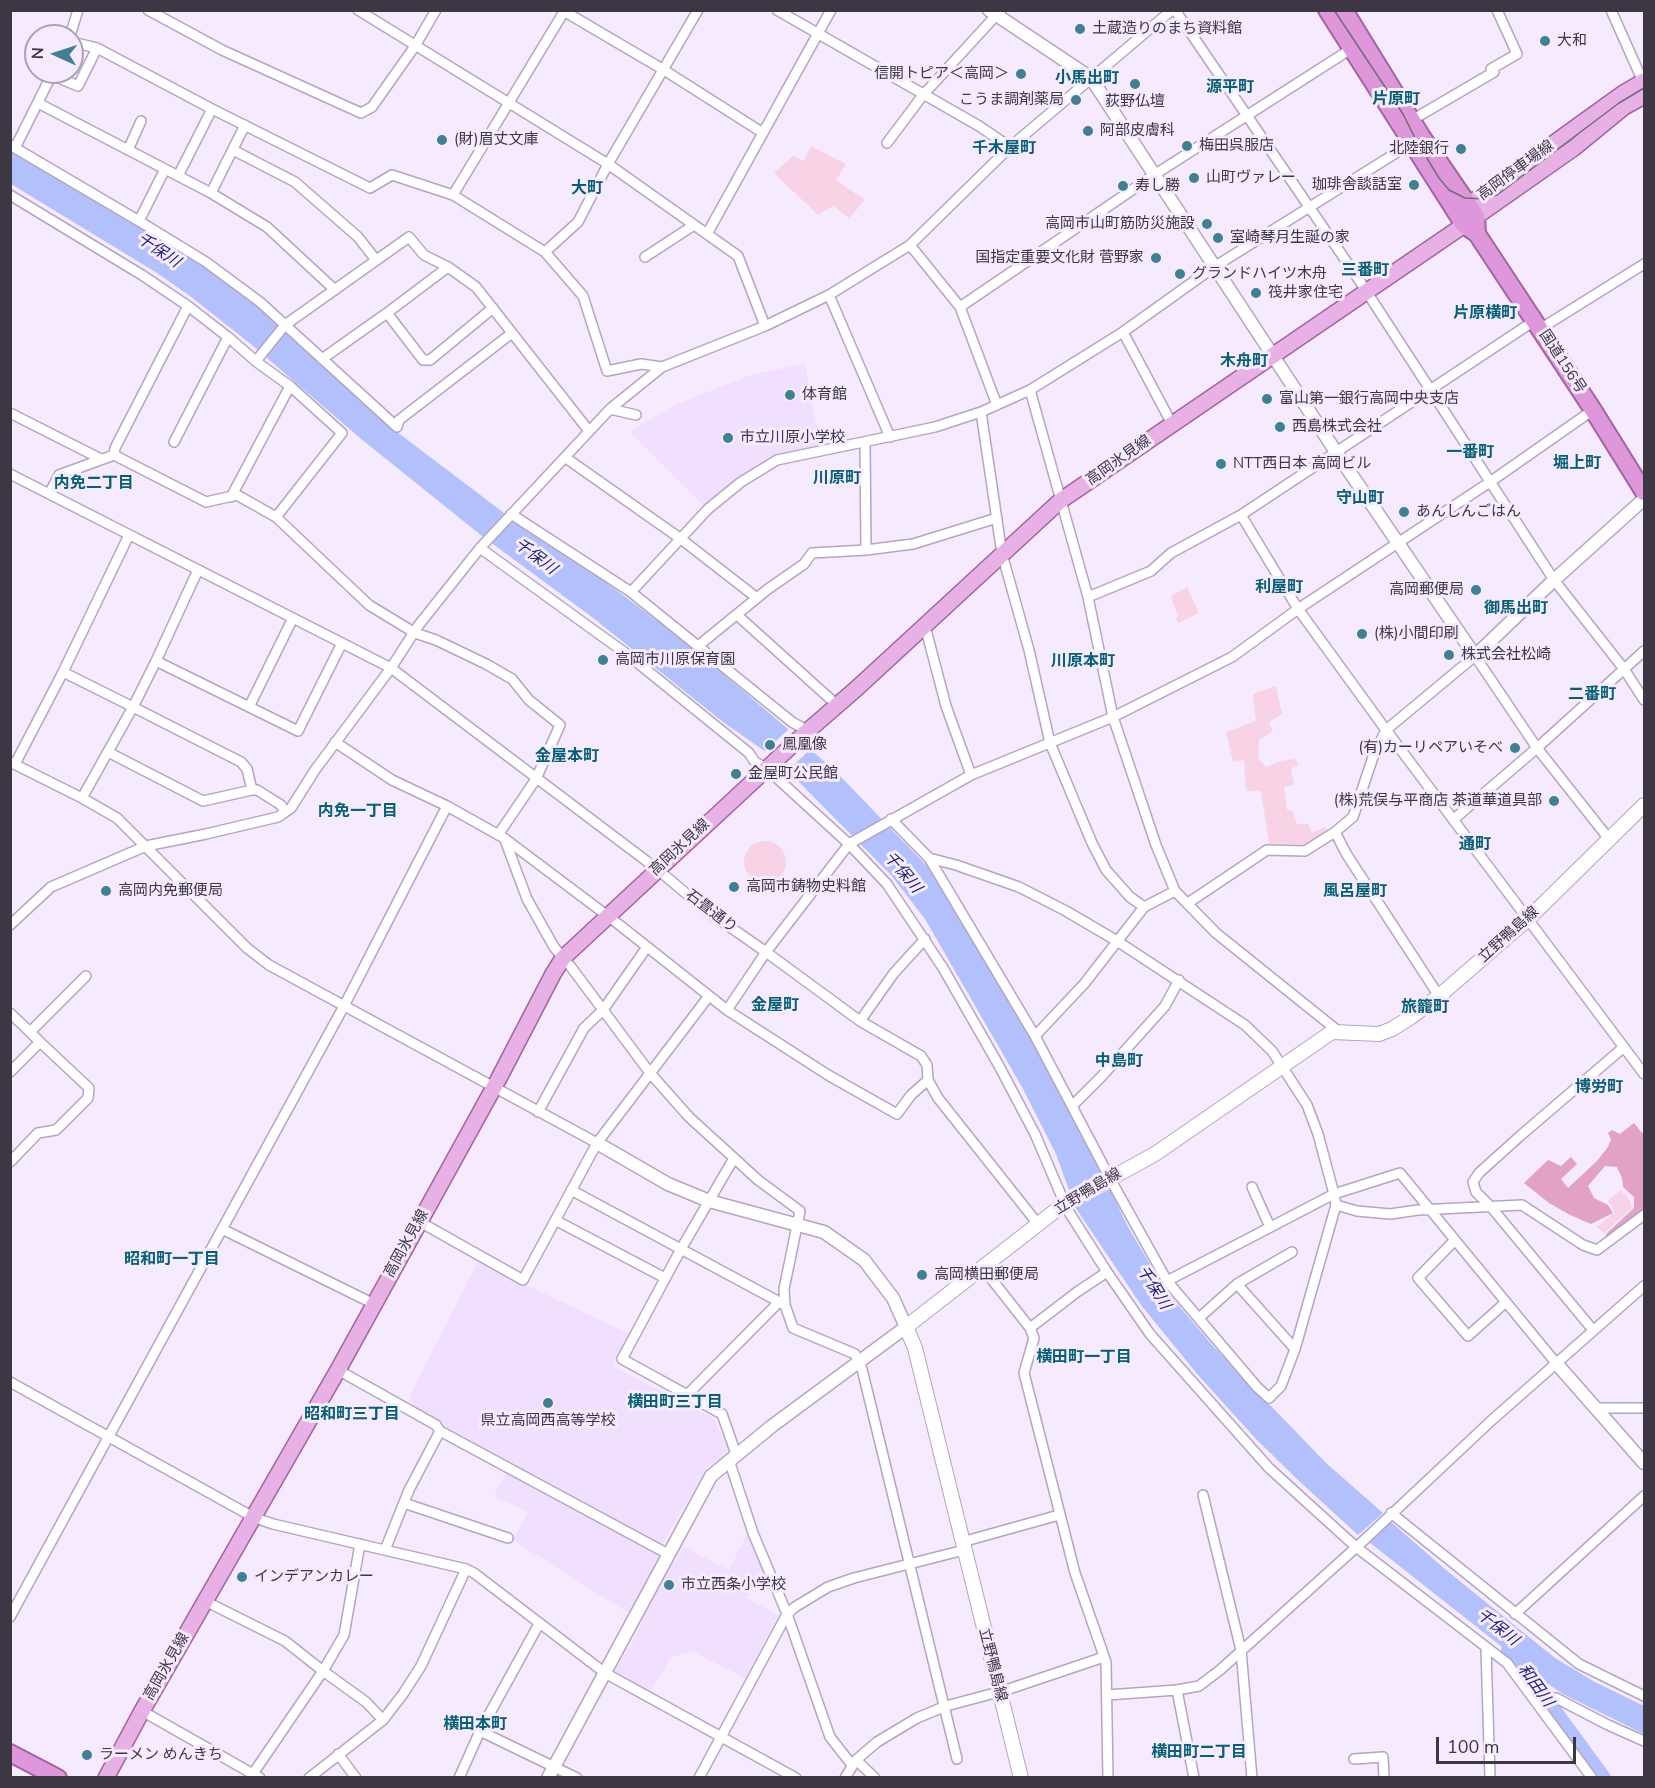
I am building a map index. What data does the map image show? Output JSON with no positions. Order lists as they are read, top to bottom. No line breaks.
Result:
{"streets":{"highway":["国道156号"],"main road":["高岡停車場線","高岡氷見線","立野鴨島線"],"street":["石畳通り"]},"crossings":[["高岡停車場線","国道156号"],["高岡停車場線","高岡氷見線"],["国道156号","高岡氷見線"],["高岡氷見線","石畳通り"],["石畳通り","立野鴨島線"]],"districts":["小馬出町","源平町","片原町","千木屋町","大町","三番町","片原横町","木舟町","一番町","堀上町","川原町","内免二丁目","守山町","利屋町","御馬出町","川原本町","二番町","金屋本町","内免一丁目","通町","風呂屋町","金屋町","旅籠町","中島町","博労町","昭和町一丁目","横田町一丁目","横田町三丁目","昭和町三丁目","横田本町","横田町二丁目"],"water":["千保川","和田川"],"places":["土蔵造りのまち資料館","大和","信開トピア＜高岡＞","荻野仏壇","こうま調剤薬局","阿部皮膚科","(財)眉丈文庫","梅田呉服店","北陸銀行","山町ヴァレー","珈琲舎談話室","寿し勝","高岡市山町筋防災施設","室崎琴月生誕の家","国指定重要文化財 菅野家","グランドハイツ木舟","筏井家住宅","体育館","富山第一銀行高岡中央支店","西島株式会社","市立川原小学校","NTT西日本 高岡ビル","あんしんごはん","高岡郵便局","(株)小間印刷","株式会社松崎","高岡市川原保育園","鳳凰像","(有)カーリペアいそべ","金屋町公民館","(株)荒俣与平商店 茶道華道具部","高岡市鋳物史料館","高岡内免郵便局","高岡横田郵便局","県立高岡西高等学校","インデアンカレー","市立西条小学校","ラーメン めんきち"],"scale_bar":"100 m","north":"left"}
